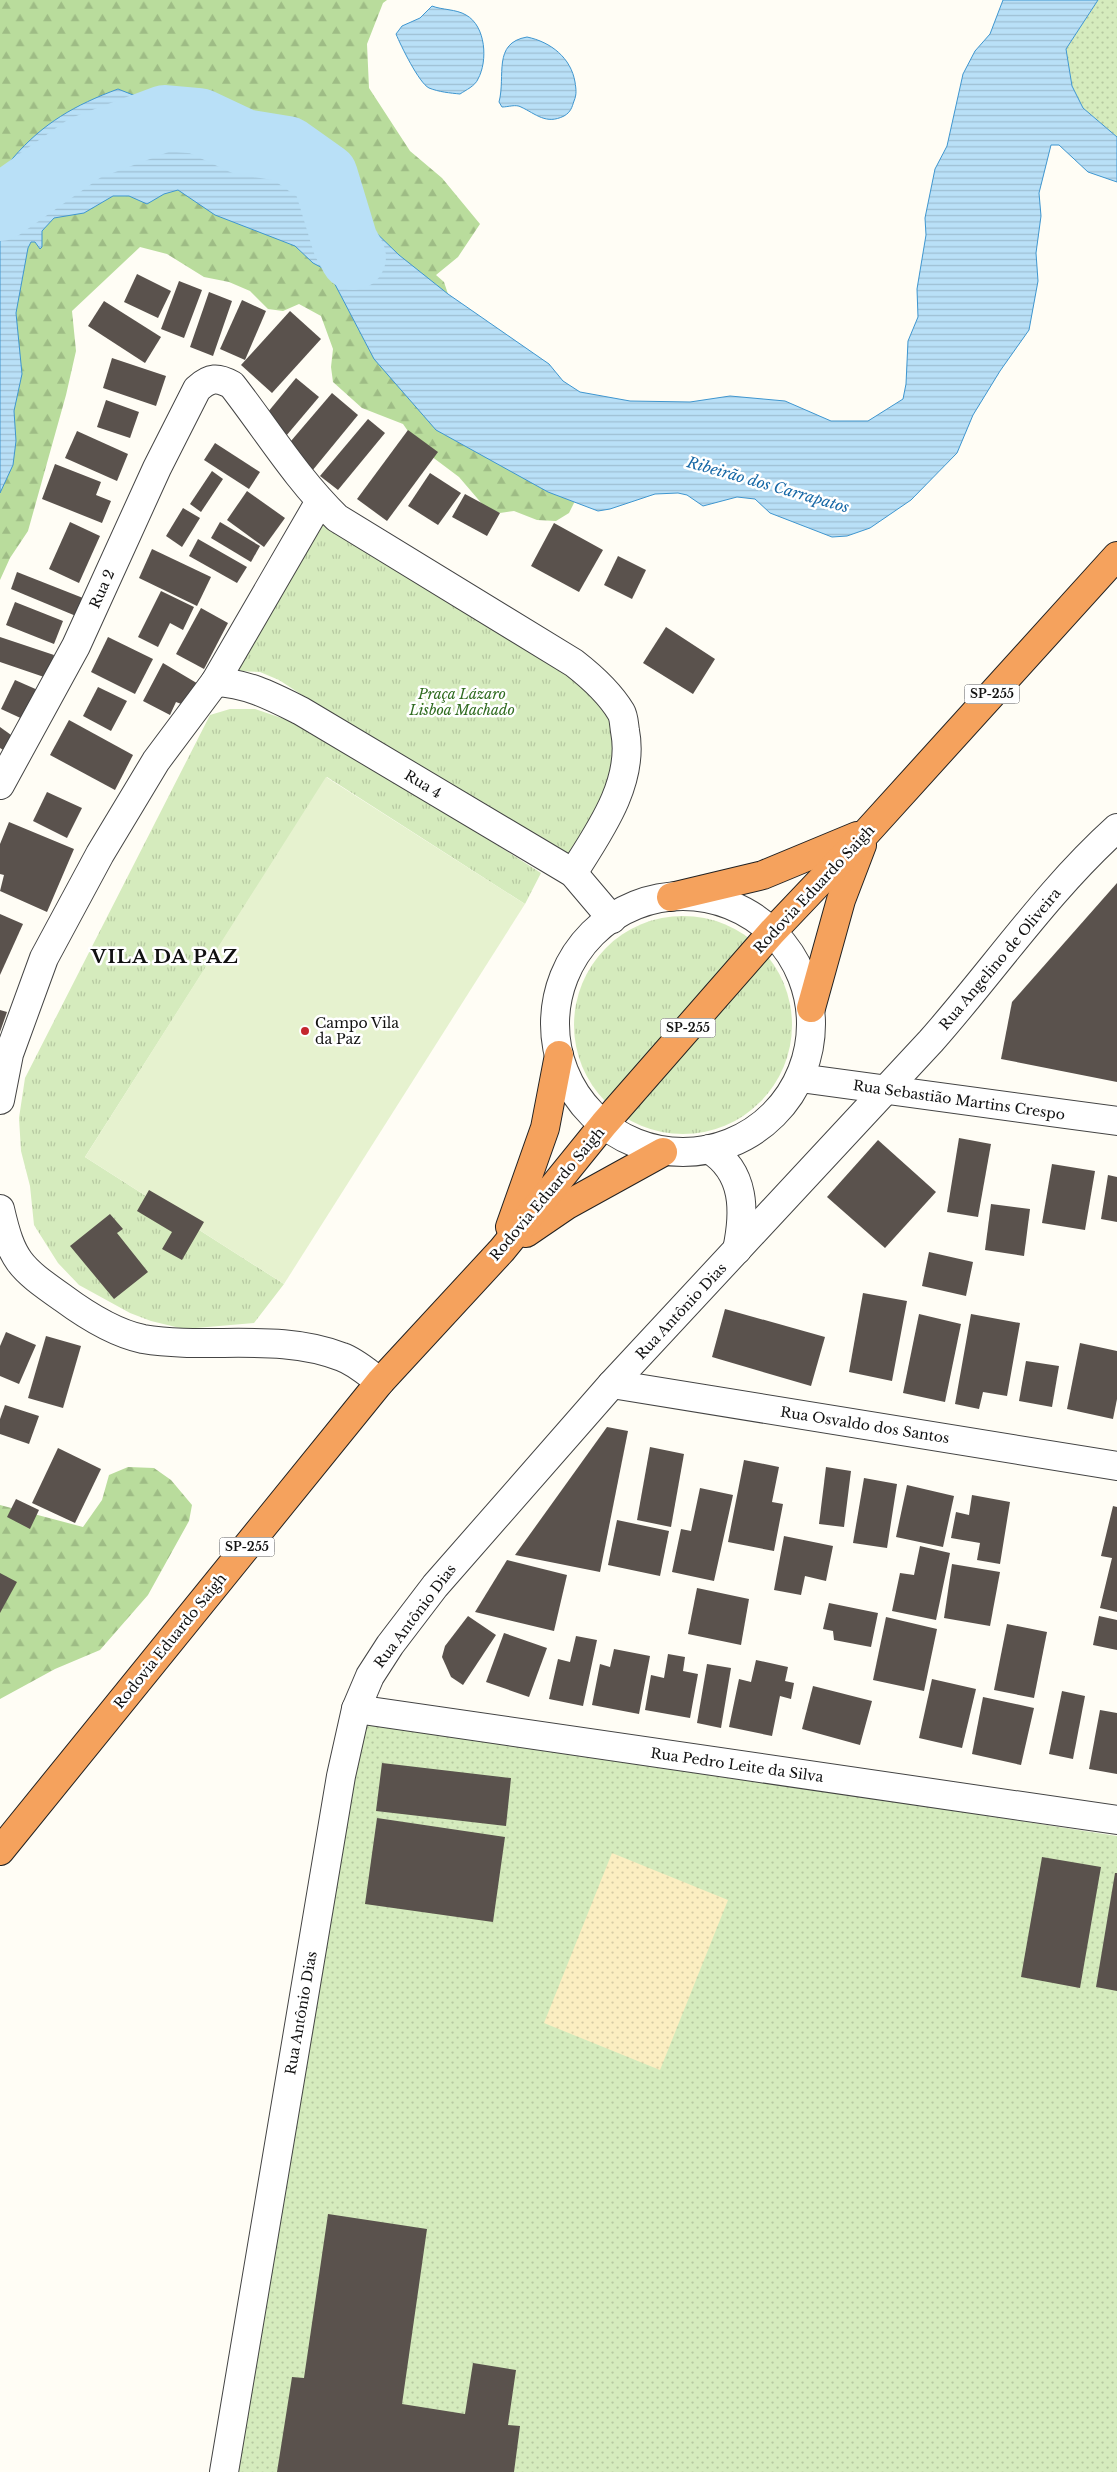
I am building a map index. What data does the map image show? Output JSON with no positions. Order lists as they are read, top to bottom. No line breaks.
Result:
{"streets":{"highway":["SP-255","Rodovia Eduardo Saigh"],"street":["Rua 2","Rua 4","Rua Angelino de Oliveira","Rua Sebastião Martins Crespo","Rua Antônio Dias","Rua Osvaldo dos Santos","Rua Pedro Leite da Silva"]},"crossings":[["Rua Angelino de Oliveira","Rua Sebastião Martins Crespo"],["Rua Angelino de Oliveira","Rua Antônio Dias"],["Rua Sebastião Martins Crespo","Rua Antônio Dias"],["Rua Antônio Dias","Rua Osvaldo dos Santos"],["Rua Antônio Dias","Rua Pedro Leite da Silva"]],"districts":["VILA DA PAZ"],"water":["Ribeirão dos Carrapatos"],"parks":["Praça Lázaro Lisboa Machado"],"places":["Campo Vila da Paz"]}
